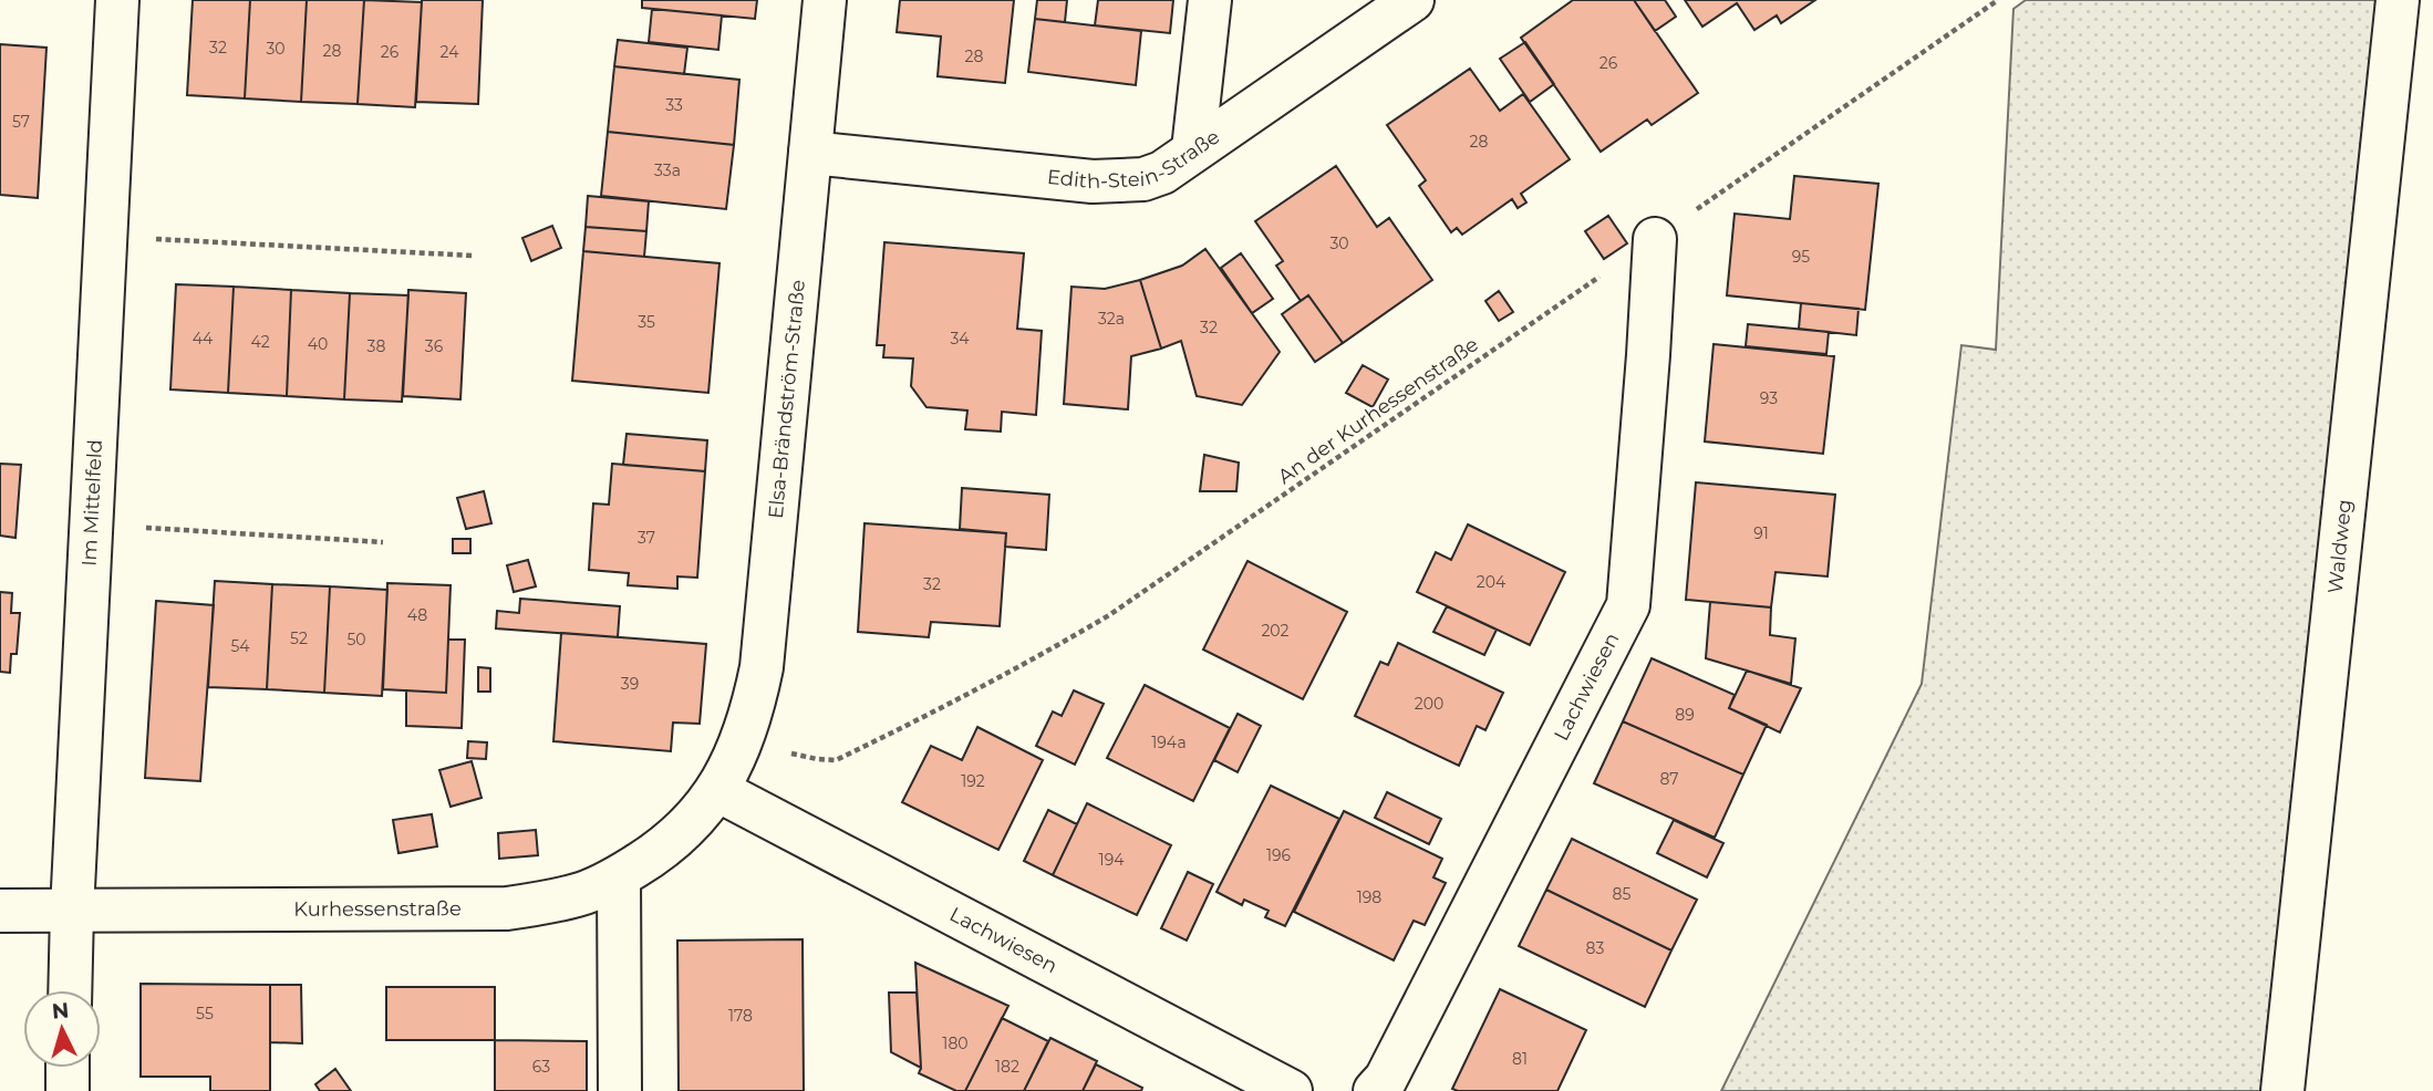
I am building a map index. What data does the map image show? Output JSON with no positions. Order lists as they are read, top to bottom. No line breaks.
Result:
{"streets":{"street":["Edith-Stein-Straße","Elsa-Brändström-Straße","Im Mittelfeld","Waldweg","Lachwiesen","Kurhessenstraße"],"path":["An der Kurhessenstraße"]},"crossings":[["Edith-Stein-Straße","Elsa-Brändström-Straße"],["Elsa-Brändström-Straße","An der Kurhessenstraße"],["Elsa-Brändström-Straße","Lachwiesen"],["Elsa-Brändström-Straße","Kurhessenstraße"],["An der Kurhessenstraße","Lachwiesen"],["Im Mittelfeld","Kurhessenstraße"],["Lachwiesen","Kurhessenstraße"]],"house_numbers":["32","30","28","26","24","28","26","33","57","28","33a","30","95","32a","35","32","44","34","42","40","38","36","93","91","37","204","32","48","202","52","50","54","39","200","89","194a","87","192","196","194","85","198","83","55","178","180","81","63","182"],"north":"top"}
